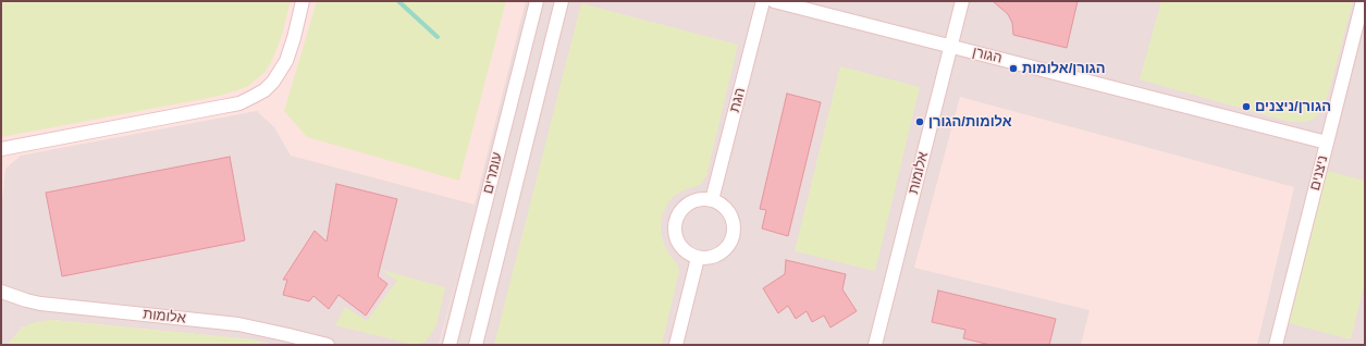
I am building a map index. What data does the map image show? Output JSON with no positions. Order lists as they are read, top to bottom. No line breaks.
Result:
{"streets":{"street":["הגורן","הגת","עומרים","אלומות","ניצנים"]},"crossings":[["הגורן","אלומות"],["הגורן","ניצנים"]],"places":["הגורן/אלומות","הגורן/ניצנים","אלומות/הגורן"]}
